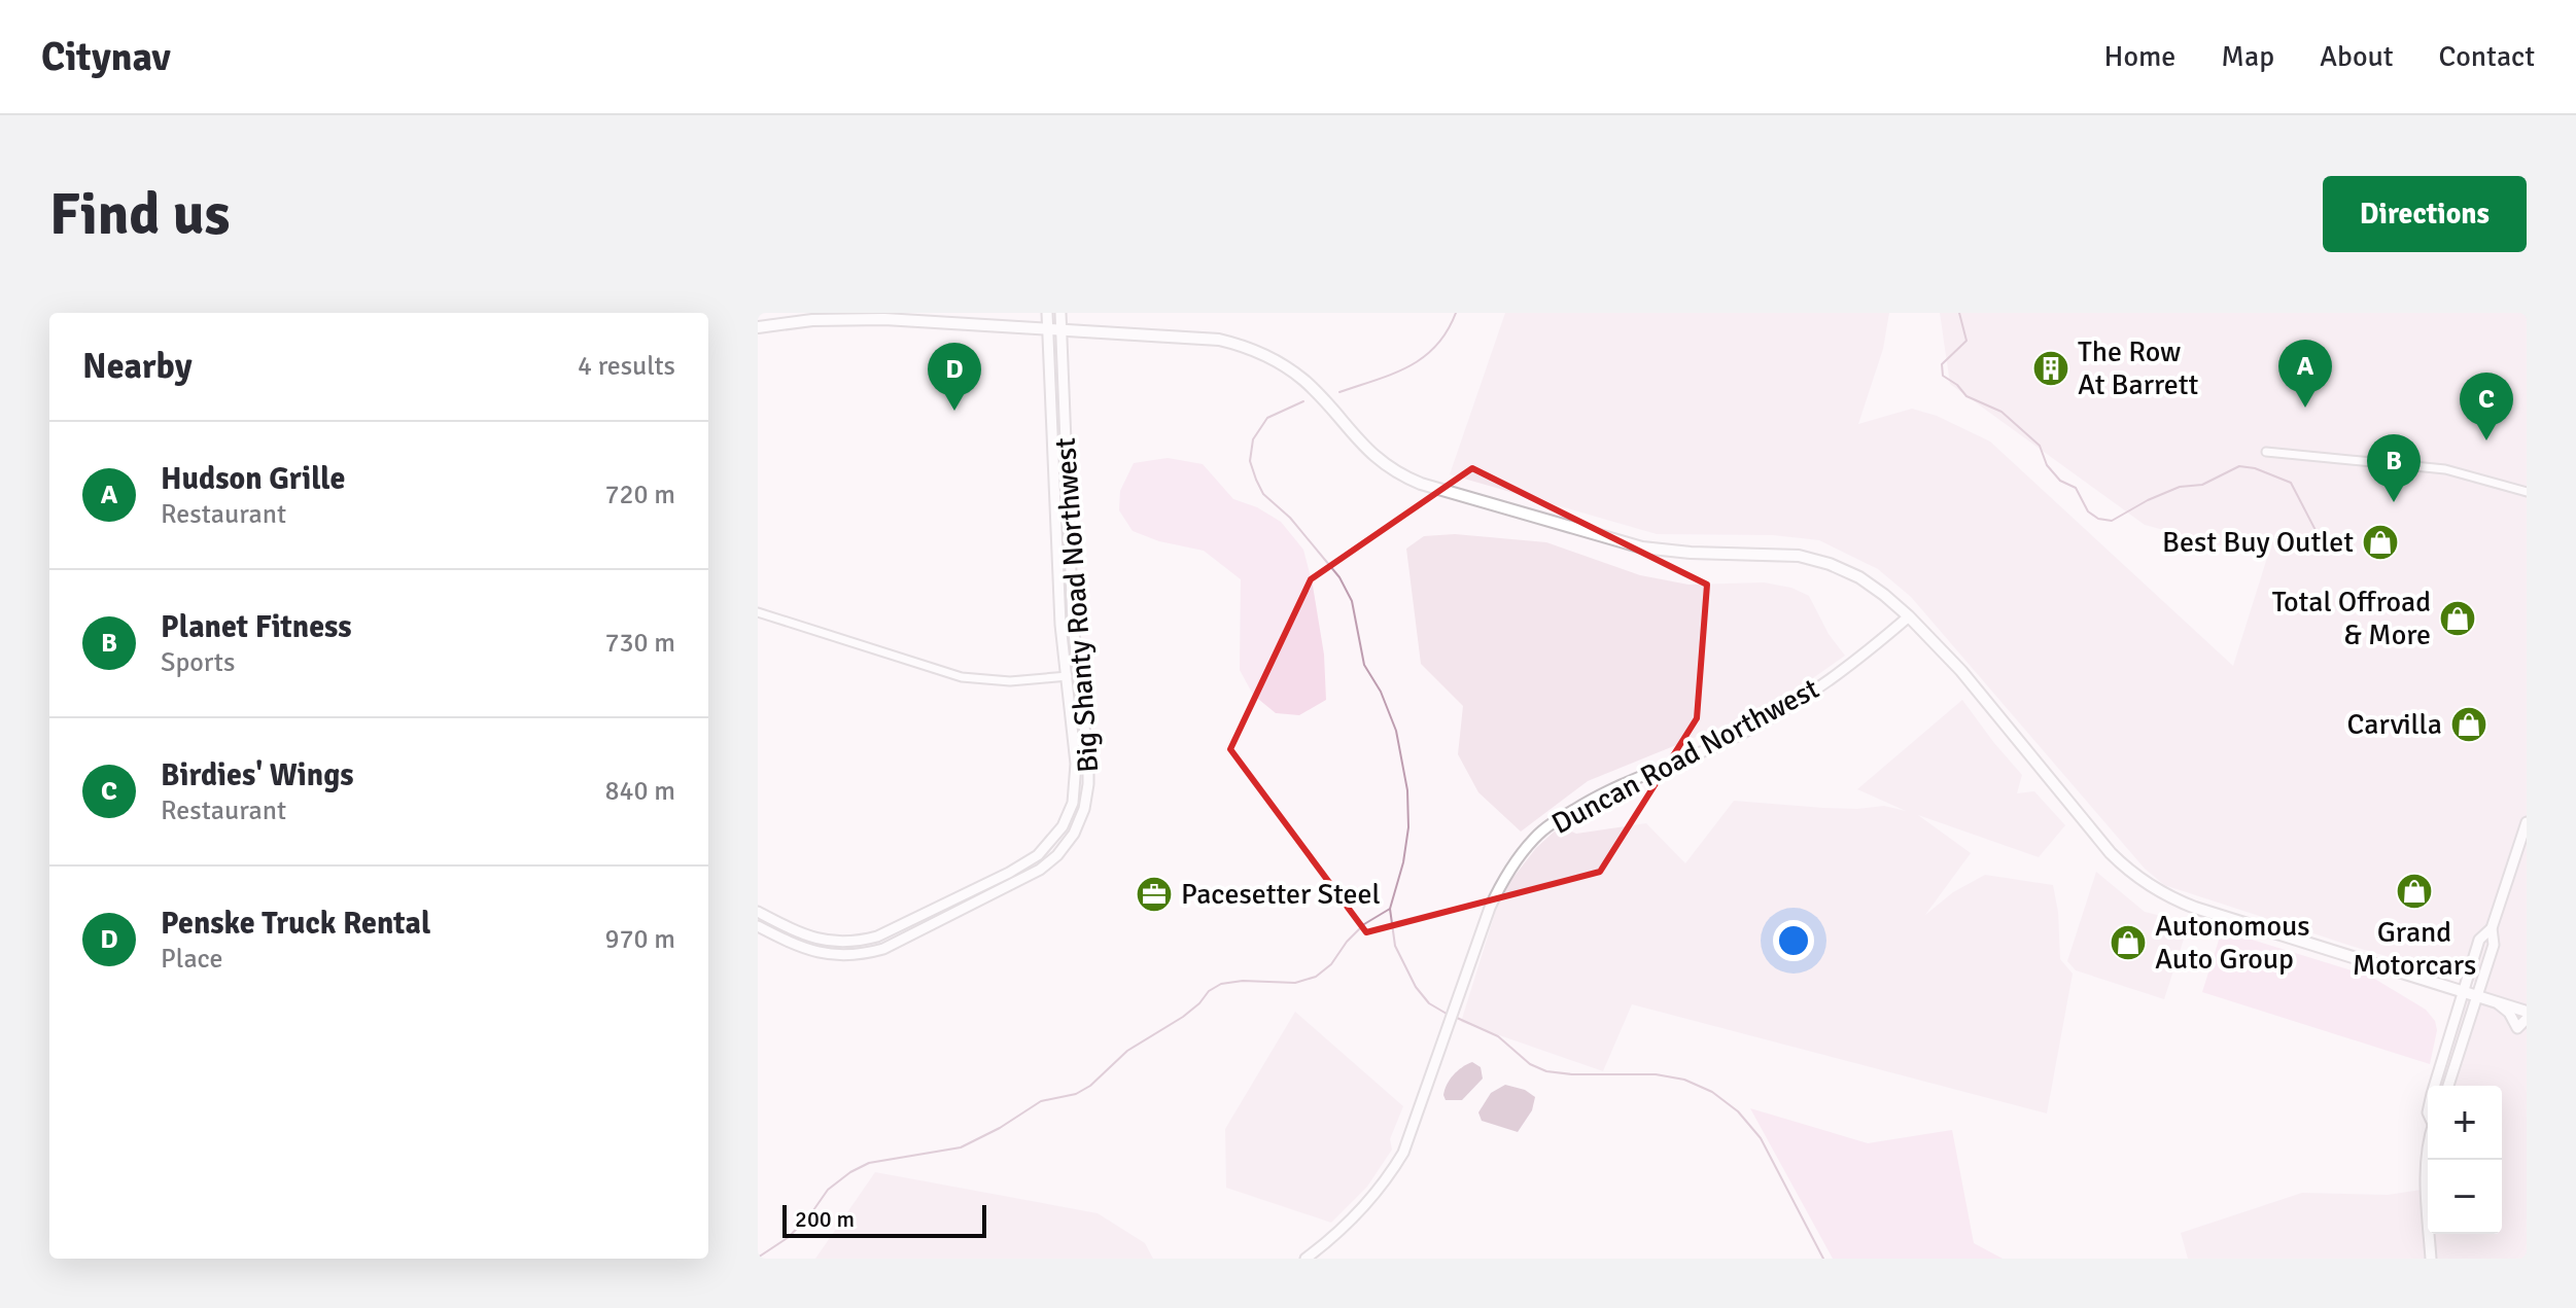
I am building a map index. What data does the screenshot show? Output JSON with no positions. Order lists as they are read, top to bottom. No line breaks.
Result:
{"streets":{"street":["Big Shanty Road Northwest","Duncan Road Northwest"]},"places":{"building":["The Row At Barrett"],"shop":["Best Buy Outlet","Total Offroad & More","Carvilla","Grand Motorcars","Autonomous Auto Group"],"office":["Pacesetter Steel"]},"scale_bar":"200 m","page":{"header":"Citynav","nav":["Home","Map","About","Contact"],"buttons":"Directions","title":"Find us","heading":["Nearby","4 results"],"pins":["A","D","C","B"],"list":[{"mark":"A","name":"Hudson Grille","note":"Restaurant","value":"720 m"},{"mark":"B","name":"Planet Fitness","note":"Sports","value":"730 m"},{"mark":"C","name":"Birdies' Wings","note":"Restaurant","value":"840 m"},{"mark":"D","name":"Penske Truck Rental","note":"Place","value":"970 m"}],"map_buttons":["+","−"],"scale":"200 m"}}
